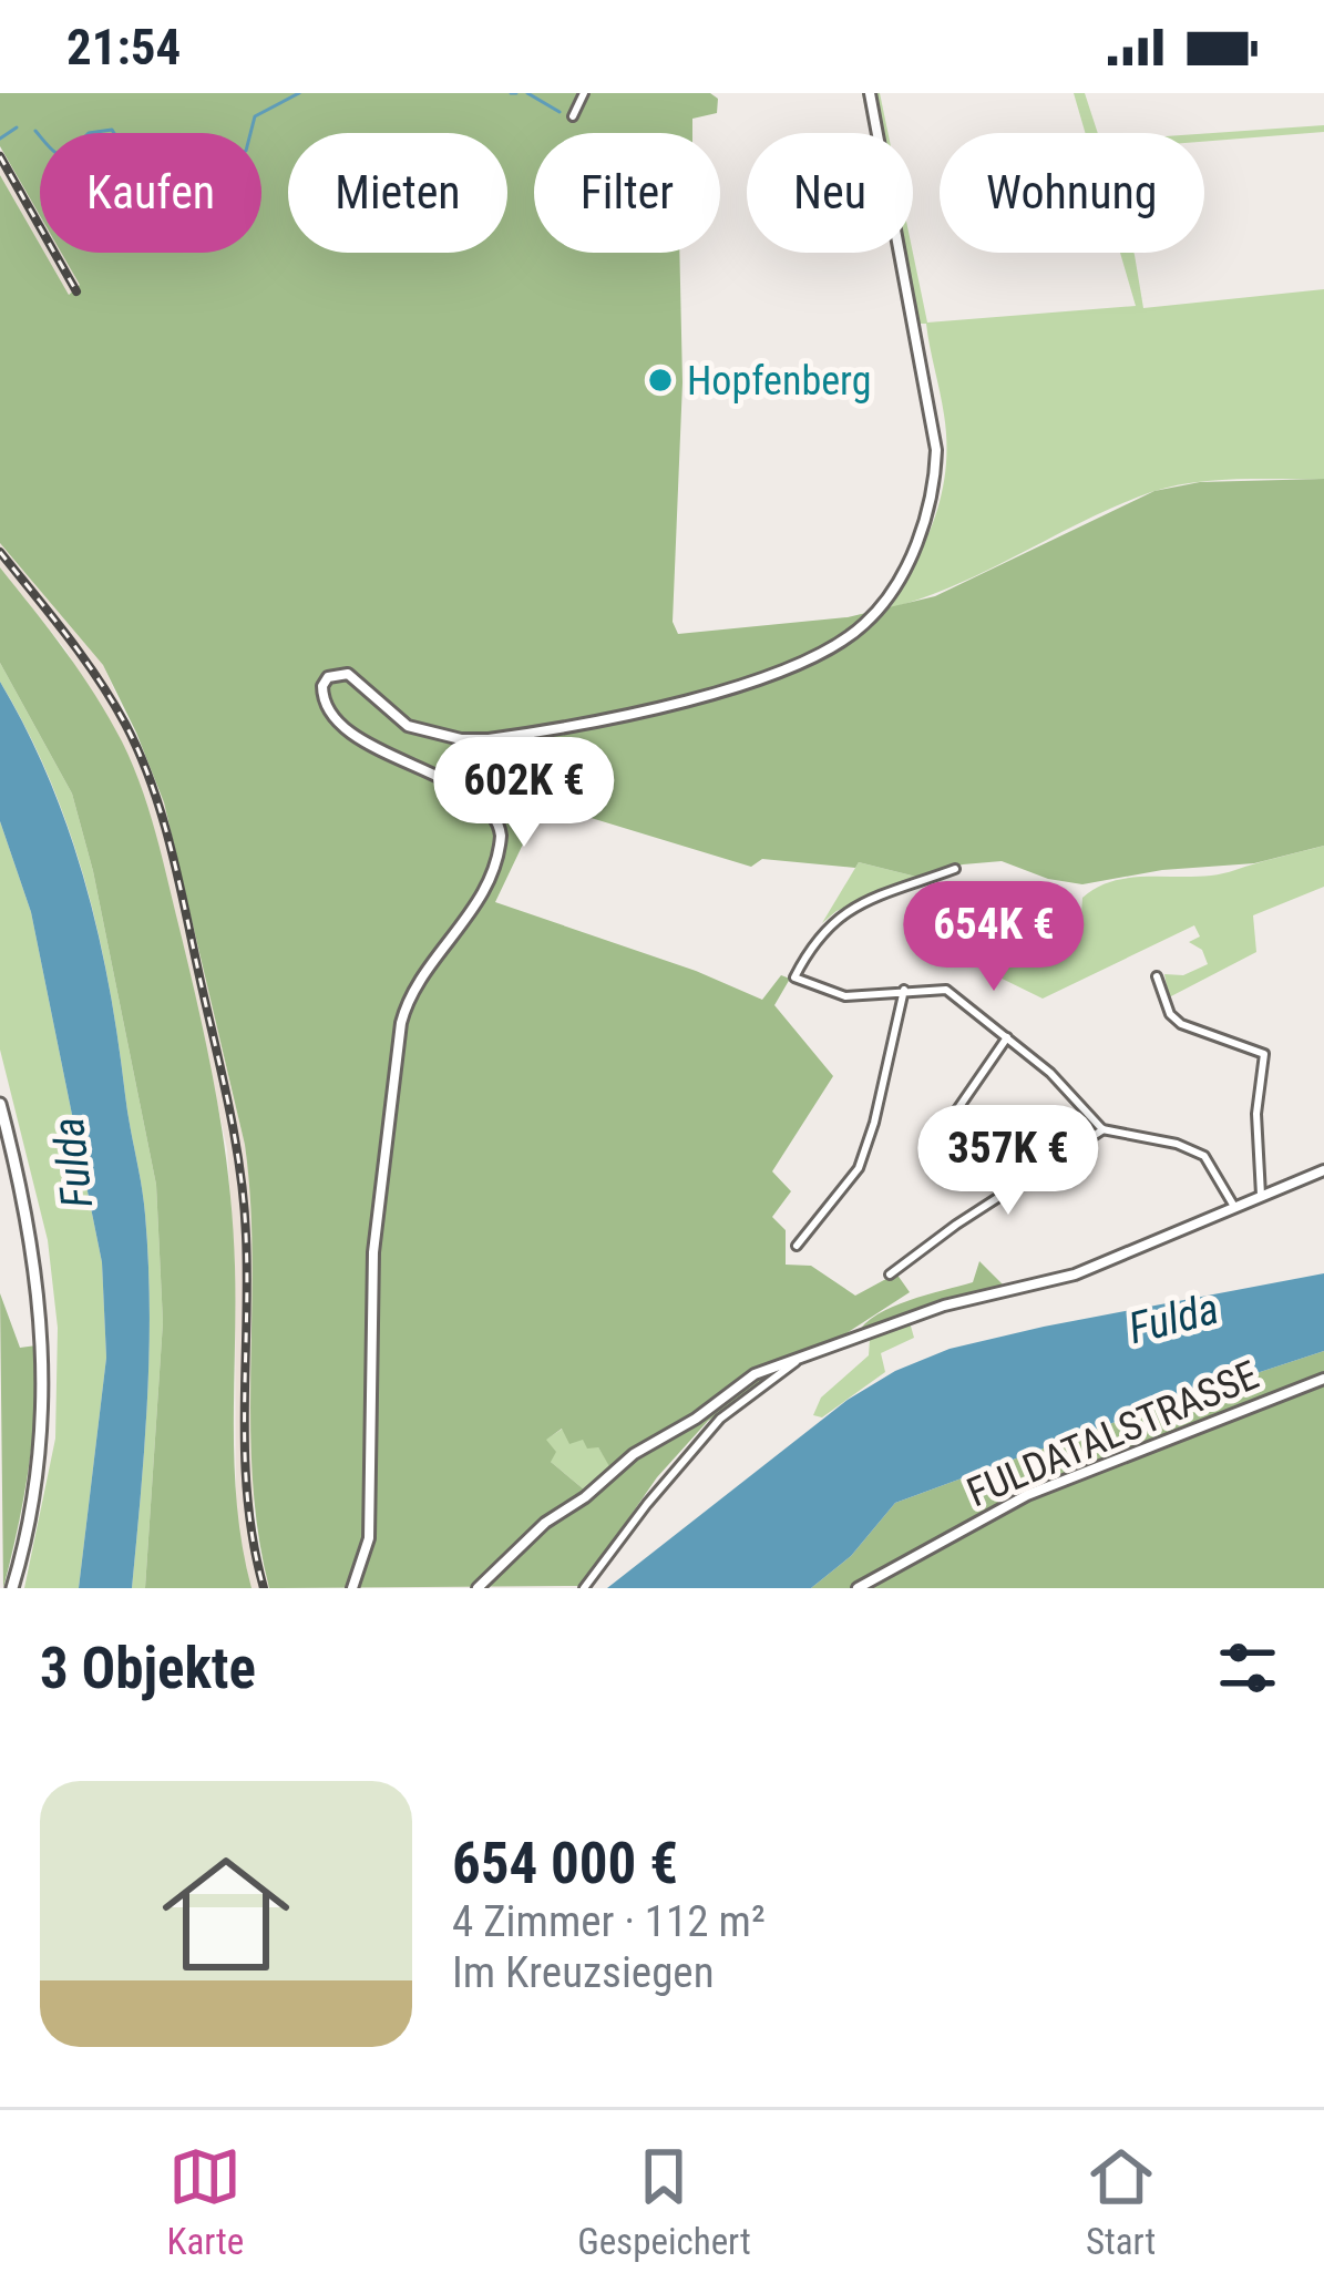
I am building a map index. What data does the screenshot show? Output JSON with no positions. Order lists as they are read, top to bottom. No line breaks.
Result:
{"streets":{"street":["FULDATALSTRASSE"]},"water":["Fulda"],"places":["Hopfenberg"],"page":{"status":"21:54","chip":["Kaufen","Mieten","Filter","Neu","Wohnung"],"price":["602K €","654K €","357K €"],"heading":"3 Objekte","list":[{"name":"654 000 €","note":"4 Zimmer · 112 m² · Im Kreuzsiegen"}],"tabs":["Karte","Gespeichert","Start"]}}
